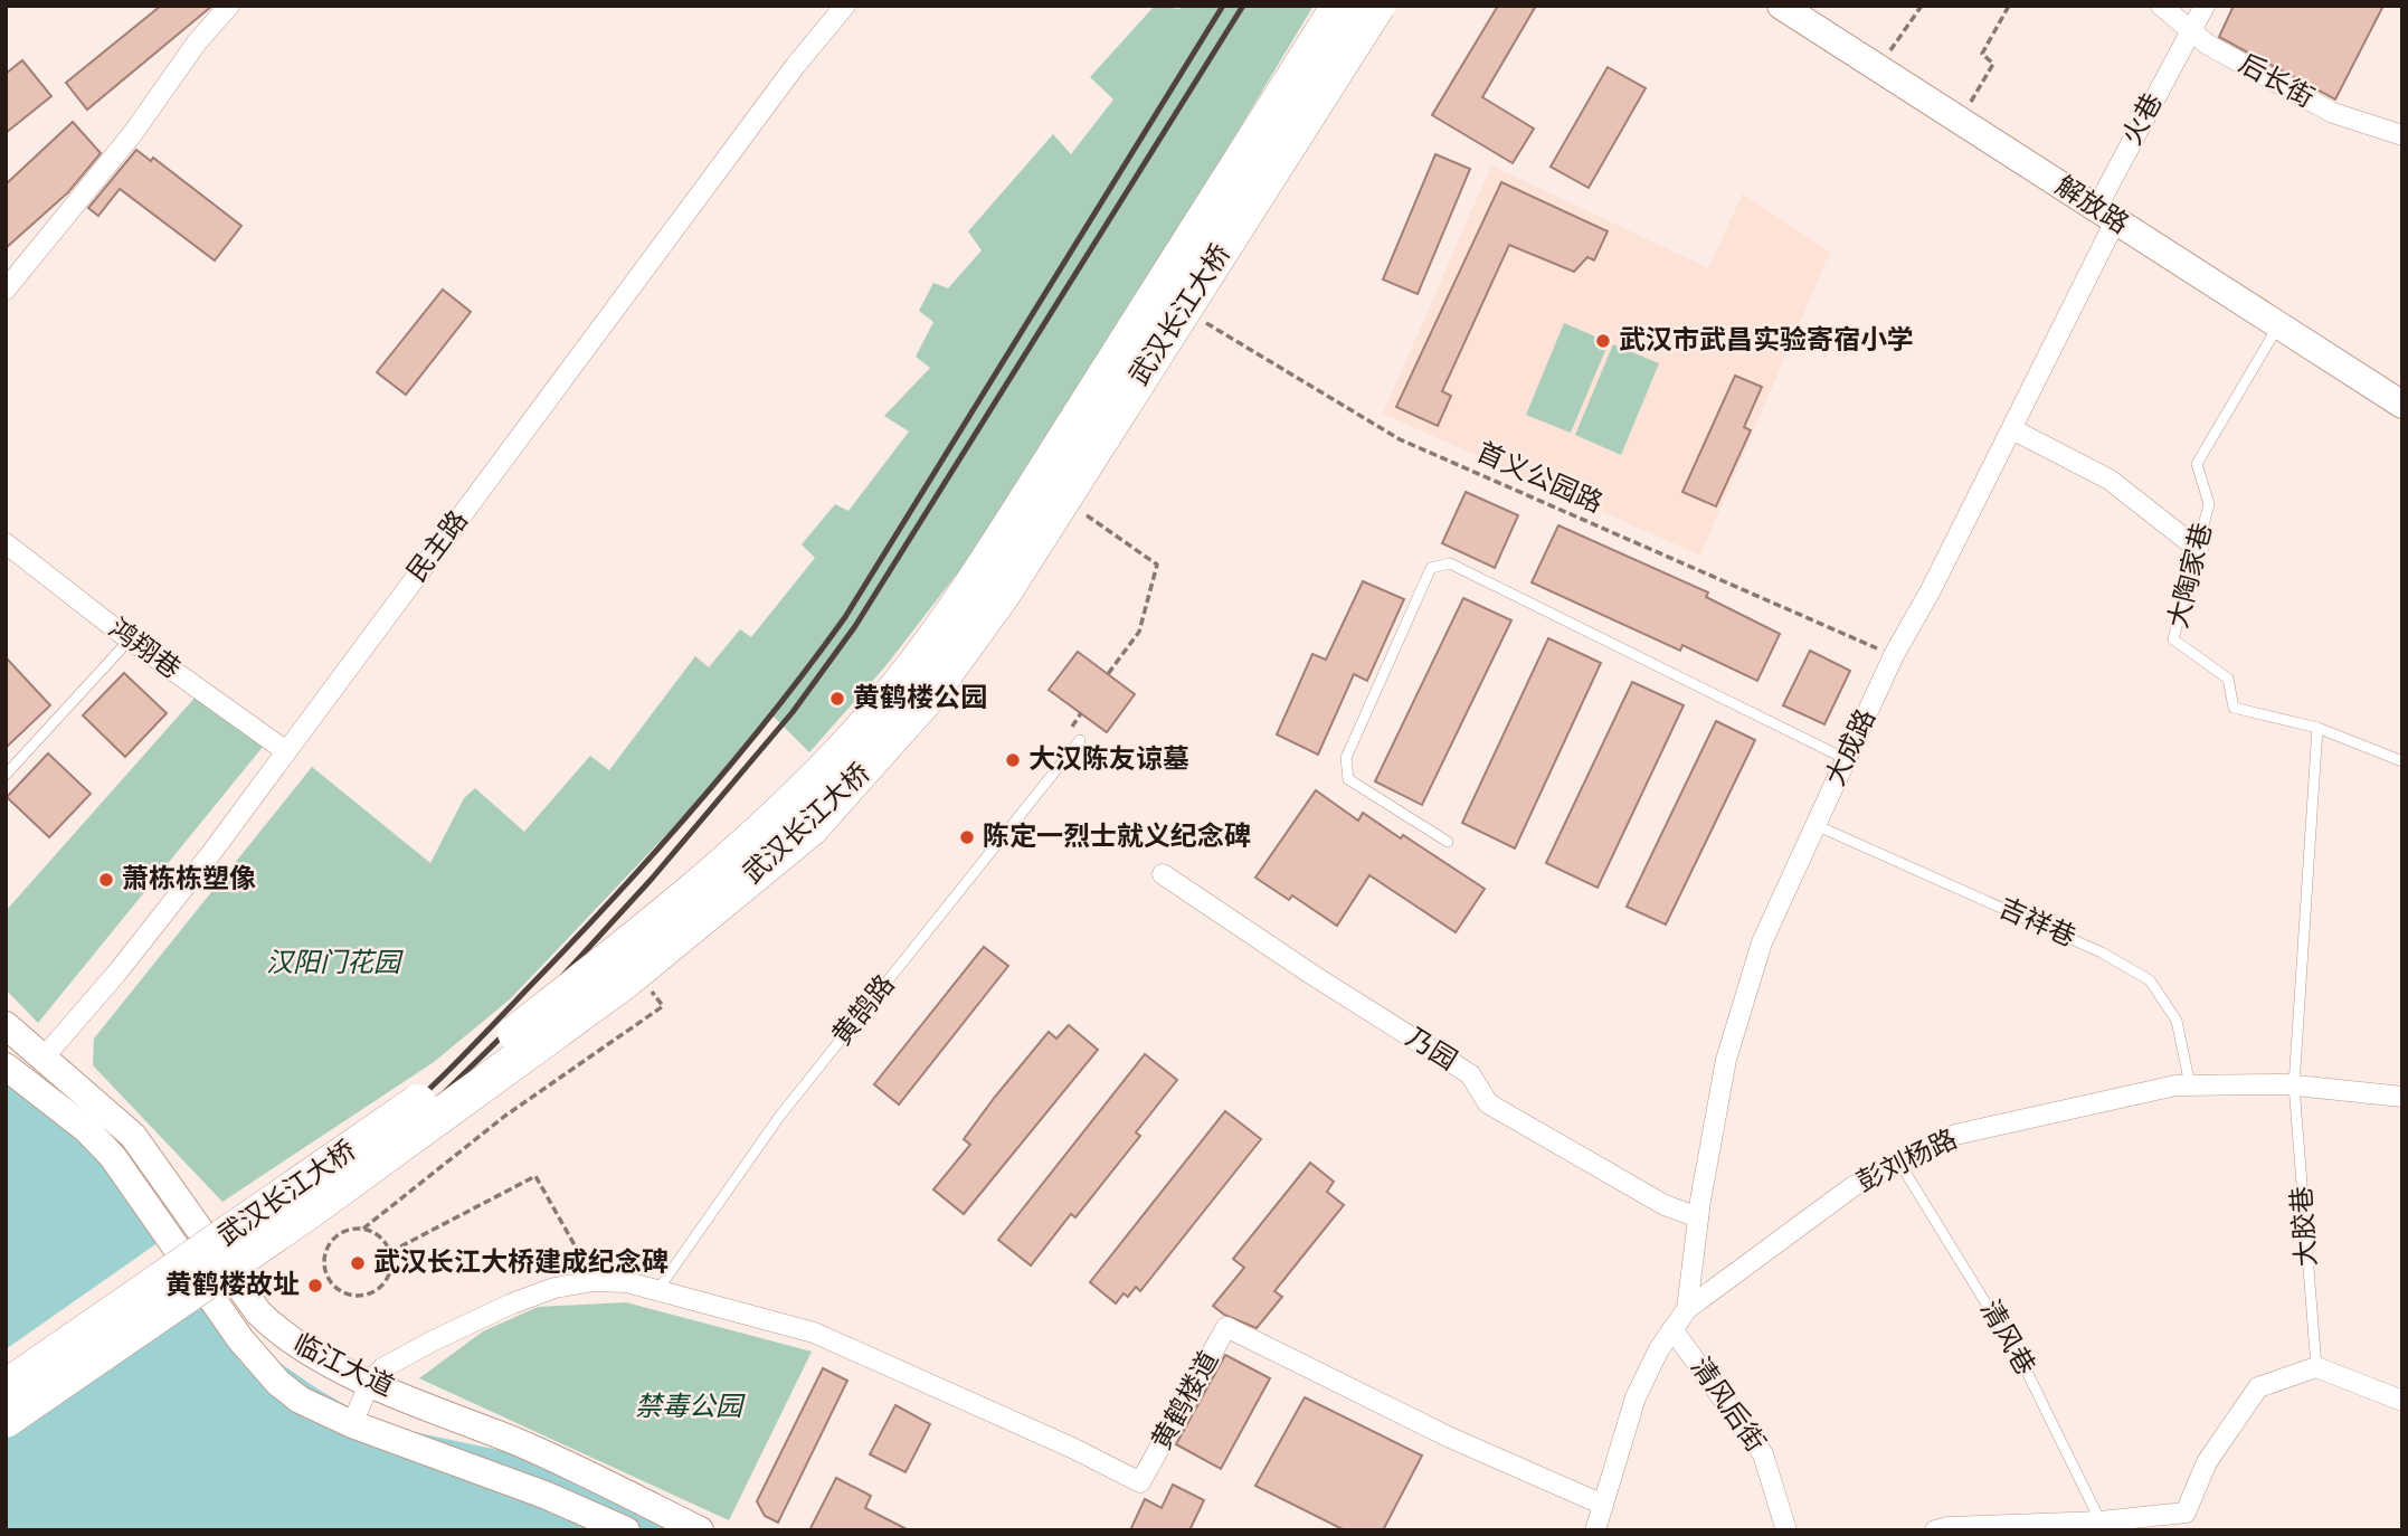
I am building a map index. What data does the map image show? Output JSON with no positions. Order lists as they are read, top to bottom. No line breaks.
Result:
{"streets":{"highway":["武汉长江大桥"],"main road":["解放路","民主路","临江大道"],"street":["后长街","火巷","鸿翔巷","大成路","乃园","彭刘杨路","黄鹤楼道","清风后街"],"lane":["大陶家巷","吉祥巷","黄鹄路","大胶巷","清风巷"],"path":["首义公园路"]},"crossings":[["后长街","火巷"],["火巷","解放路"],["火巷","大成路"],["解放路","大陶家巷"],["解放路","大成路"],["武汉长江大桥","首义公园路"],["首义公园路","大成路"],["民主路","鸿翔巷"],["民主路","临江大道"],["大成路","吉祥巷"],["大成路","乃园"],["大成路","彭刘杨路"],["吉祥巷","彭刘杨路"],["黄鹄路","黄鹤楼道"],["彭刘杨路","大胶巷"],["彭刘杨路","清风巷"],["彭刘杨路","黄鹤楼道"],["彭刘杨路","清风后街"]],"parks":["汉阳门花园","禁毒公园"],"places":["武汉市武昌实验寄宿小学","黄鹤楼公园","大汉陈友谅墓","陈定一烈士就义纪念碑","萧栋栋塑像","武汉长江大桥建成纪念碑","黄鹤楼故址"]}
